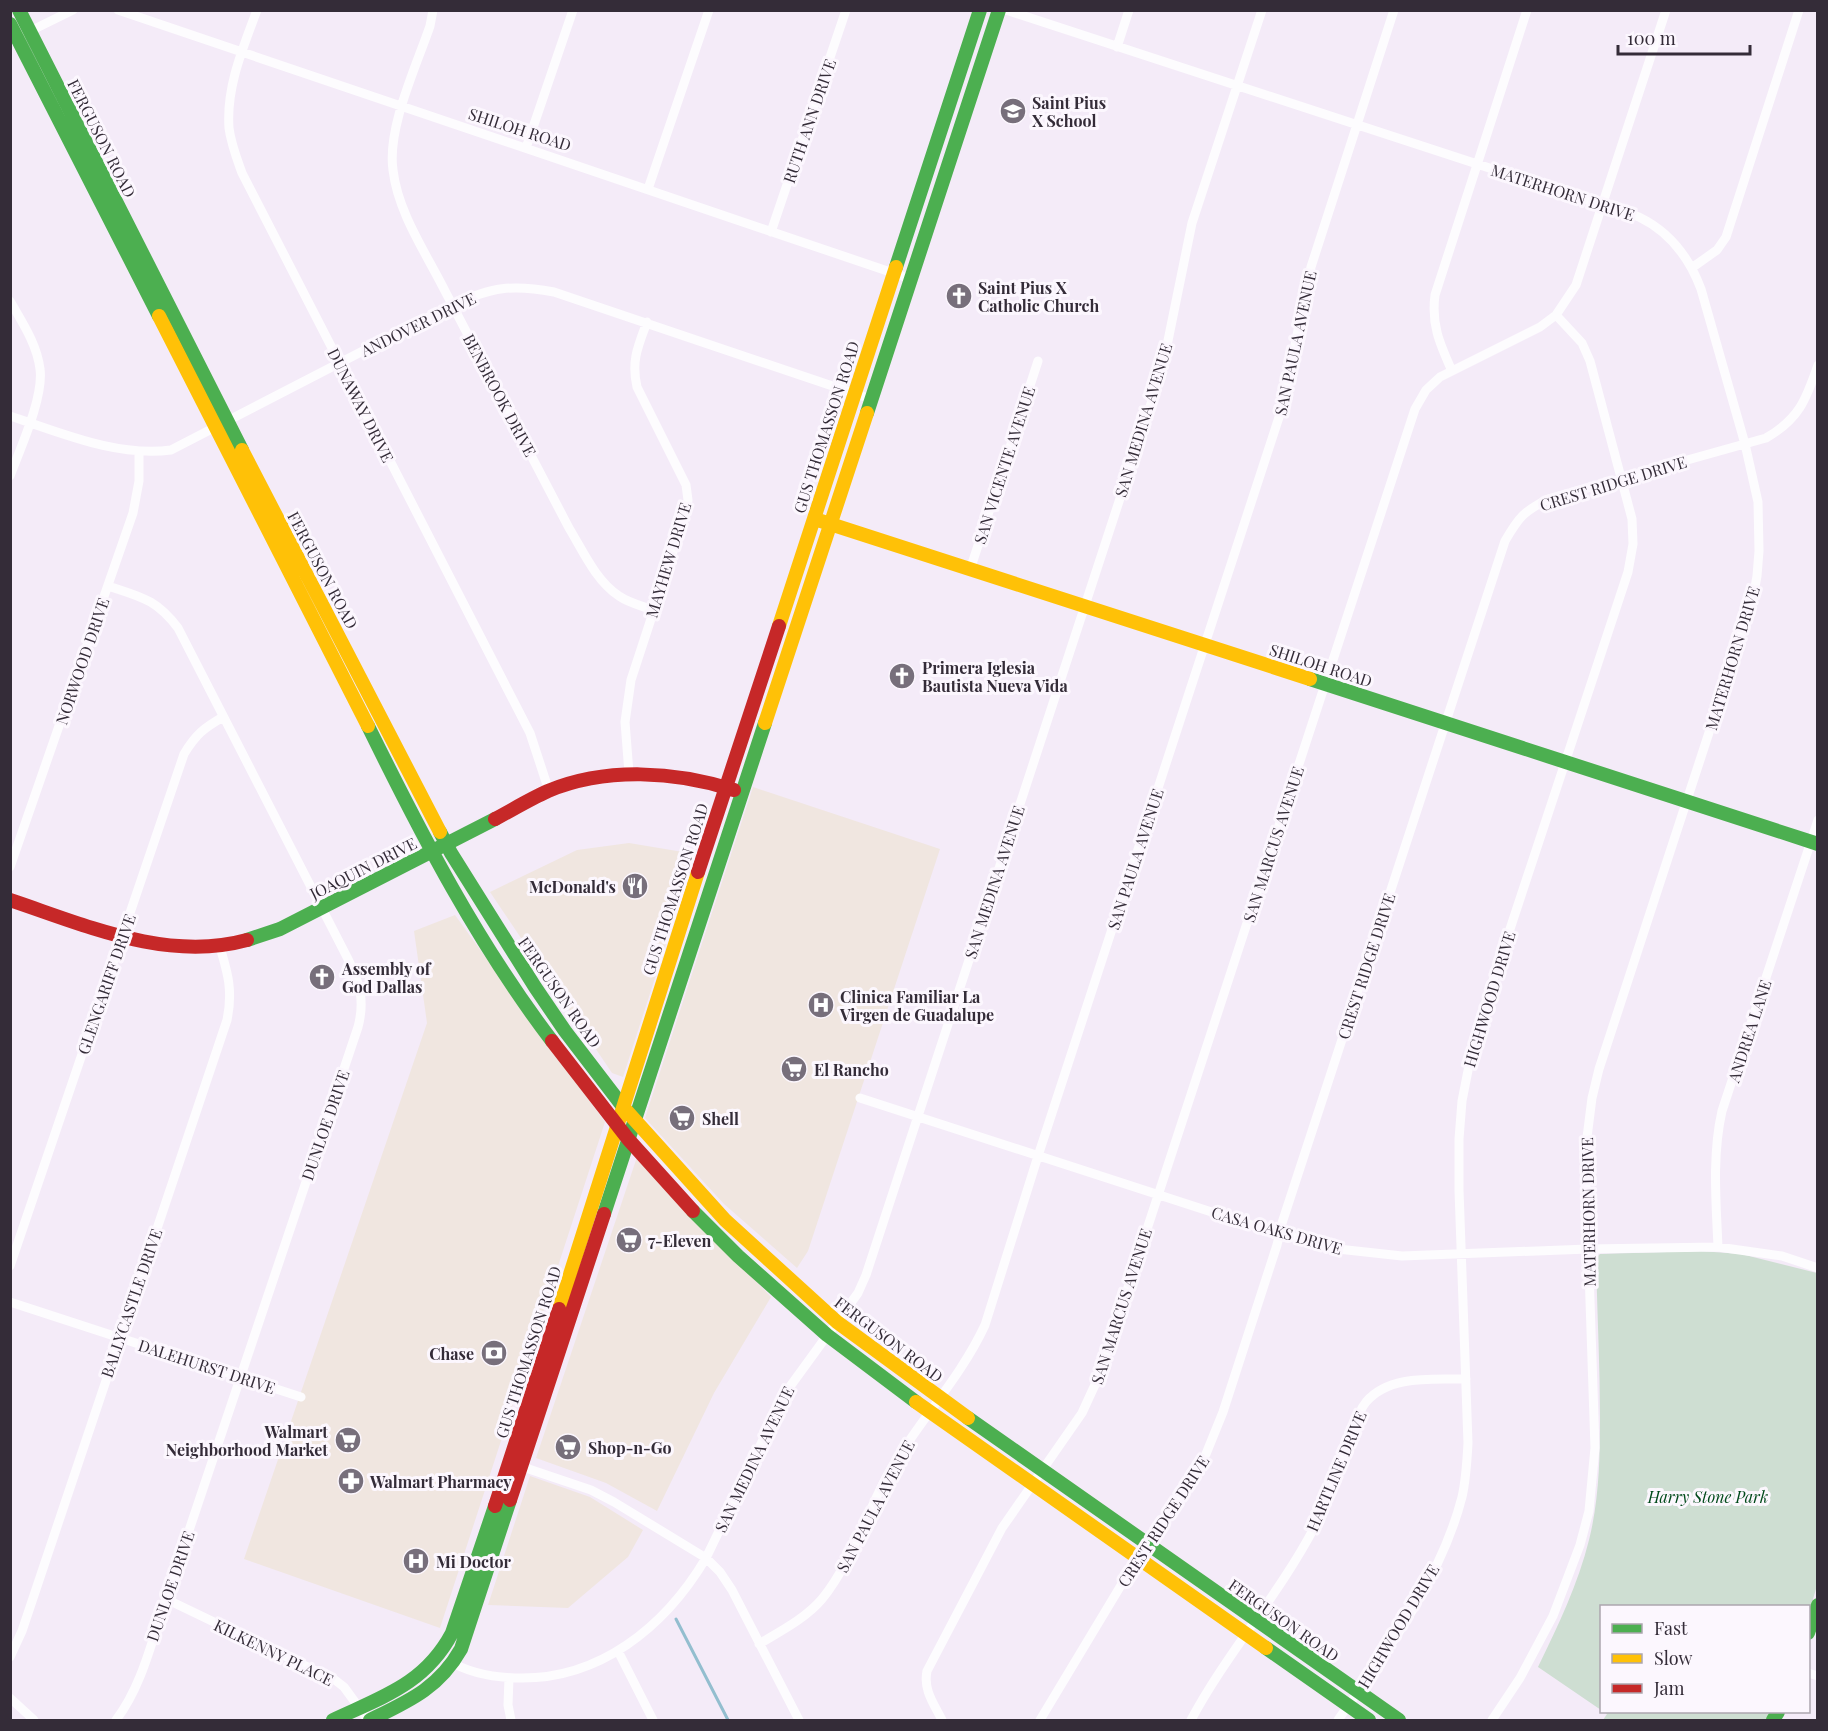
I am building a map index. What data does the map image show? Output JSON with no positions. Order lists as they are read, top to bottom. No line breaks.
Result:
{"streets":{"main road":["SHILOH ROAD","FERGUSON ROAD","GUS THOMASSON ROAD","JOAQUIN DRIVE"],"street":["RUTH ANN DRIVE","MATERHORN DRIVE","ANDOVER DRIVE","SAN PAULA AVENUE","BENBROOK DRIVE","DUNAWAY DRIVE","SAN MEDINA AVENUE","SAN VICENTE AVENUE","CREST RIDGE DRIVE","MAYHEW DRIVE","NORWOOD DRIVE","SAN MARCUS AVENUE","GLENGARIFF DRIVE","HIGHWOOD DRIVE","ANDREA LANE","DUNLOE DRIVE","CASA OAKS DRIVE","BALLYCASTLE DRIVE","DALEHURST DRIVE","HARTLINE DRIVE","KILKENNY PLACE"]},"crossings":[["RUTH ANN DRIVE","SHILOH ROAD"],["SHILOH ROAD","MATERHORN DRIVE"],["SHILOH ROAD","SAN PAULA AVENUE"],["SHILOH ROAD","BENBROOK DRIVE"],["SHILOH ROAD","DUNAWAY DRIVE"],["SHILOH ROAD","SAN MEDINA AVENUE"],["SHILOH ROAD","GUS THOMASSON ROAD"],["SHILOH ROAD","SAN VICENTE AVENUE"],["SHILOH ROAD","CREST RIDGE DRIVE"],["SHILOH ROAD","SAN MARCUS AVENUE"],["SHILOH ROAD","HIGHWOOD DRIVE"],["SHILOH ROAD","ANDREA LANE"],["FERGUSON ROAD","ANDOVER DRIVE"],["FERGUSON ROAD","SAN PAULA AVENUE"],["FERGUSON ROAD","SAN MEDINA AVENUE"],["FERGUSON ROAD","GUS THOMASSON ROAD"],["FERGUSON ROAD","CREST RIDGE DRIVE"],["FERGUSON ROAD","SAN MARCUS AVENUE"],["FERGUSON ROAD","JOAQUIN DRIVE"],["FERGUSON ROAD","HIGHWOOD DRIVE"],["FERGUSON ROAD","HARTLINE DRIVE"],["MATERHORN DRIVE","SAN PAULA AVENUE"],["MATERHORN DRIVE","SAN MEDINA AVENUE"],["MATERHORN DRIVE","CREST RIDGE DRIVE"],["MATERHORN DRIVE","SAN MARCUS AVENUE"],["MATERHORN DRIVE","CASA OAKS DRIVE"],["ANDOVER DRIVE","BENBROOK DRIVE"],["ANDOVER DRIVE","DUNAWAY DRIVE"],["ANDOVER DRIVE","GUS THOMASSON ROAD"],["ANDOVER DRIVE","MAYHEW DRIVE"],["ANDOVER DRIVE","NORWOOD DRIVE"],["SAN PAULA AVENUE","CASA OAKS DRIVE"],["BENBROOK DRIVE","MAYHEW DRIVE"],["DUNAWAY DRIVE","JOAQUIN DRIVE"],["SAN MEDINA AVENUE","GUS THOMASSON ROAD"],["SAN MEDINA AVENUE","CASA OAKS DRIVE"],["GUS THOMASSON ROAD","JOAQUIN DRIVE"],["GUS THOMASSON ROAD","KILKENNY PLACE"],["CREST RIDGE DRIVE","HIGHWOOD DRIVE"],["CREST RIDGE DRIVE","CASA OAKS DRIVE"],["MAYHEW DRIVE","JOAQUIN DRIVE"],["NORWOOD DRIVE","DUNLOE DRIVE"],["SAN MARCUS AVENUE","HIGHWOOD DRIVE"],["SAN MARCUS AVENUE","CASA OAKS DRIVE"],["JOAQUIN DRIVE","GLENGARIFF DRIVE"],["JOAQUIN DRIVE","DUNLOE DRIVE"],["JOAQUIN DRIVE","BALLYCASTLE DRIVE"],["GLENGARIFF DRIVE","DUNLOE DRIVE"],["HIGHWOOD DRIVE","CASA OAKS DRIVE"],["HIGHWOOD DRIVE","HARTLINE DRIVE"],["ANDREA LANE","CASA OAKS DRIVE"],["DUNLOE DRIVE","DALEHURST DRIVE"],["DUNLOE DRIVE","KILKENNY PLACE"],["BALLYCASTLE DRIVE","DALEHURST DRIVE"]],"parks":["Harry Stone Park"],"places":{"school or university":["Saint Pius X School"],"church":["Saint Pius X Catholic Church","Primera Iglesia Bautista Nueva Vida","Assembly of God Dallas"],"restaurant":["McDonald's"],"hospital":["Clinica Familiar La Virgen de Guadalupe","Mi Doctor"],"supermarket":["El Rancho","Shell","7-Eleven","Walmart Neighborhood Market","Shop-n-Go"],"bank":["Chase"],"pharmacy":["Walmart Pharmacy"]},"legend":["Fast","Slow","Jam"],"scale_bar":"100 m"}
